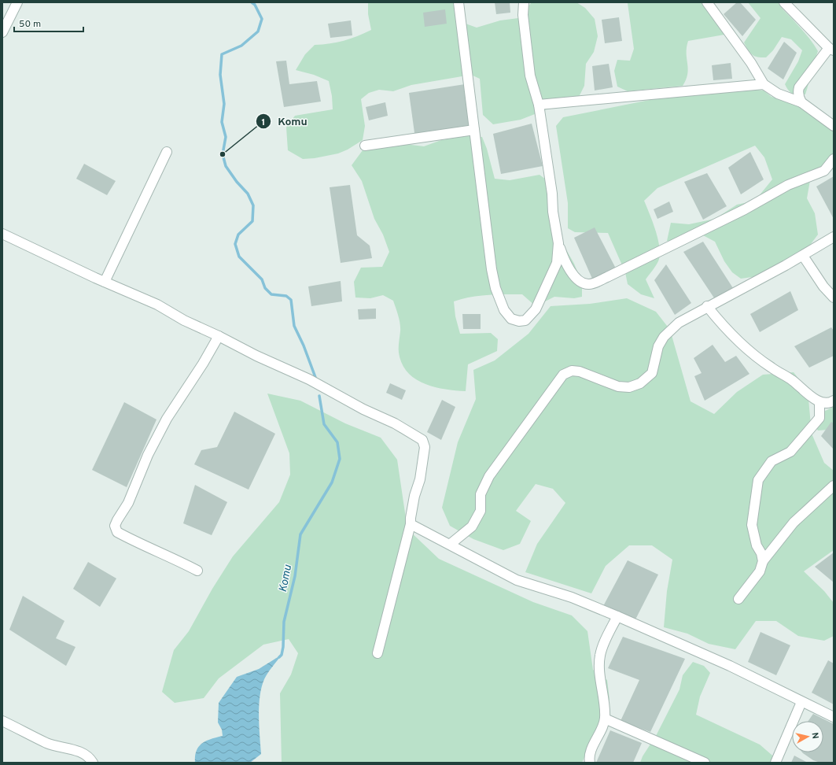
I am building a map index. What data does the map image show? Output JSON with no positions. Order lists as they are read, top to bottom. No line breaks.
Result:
{"water":["Komu"],"places":["Komu"],"scale_bar":"50 m","north":"right"}
